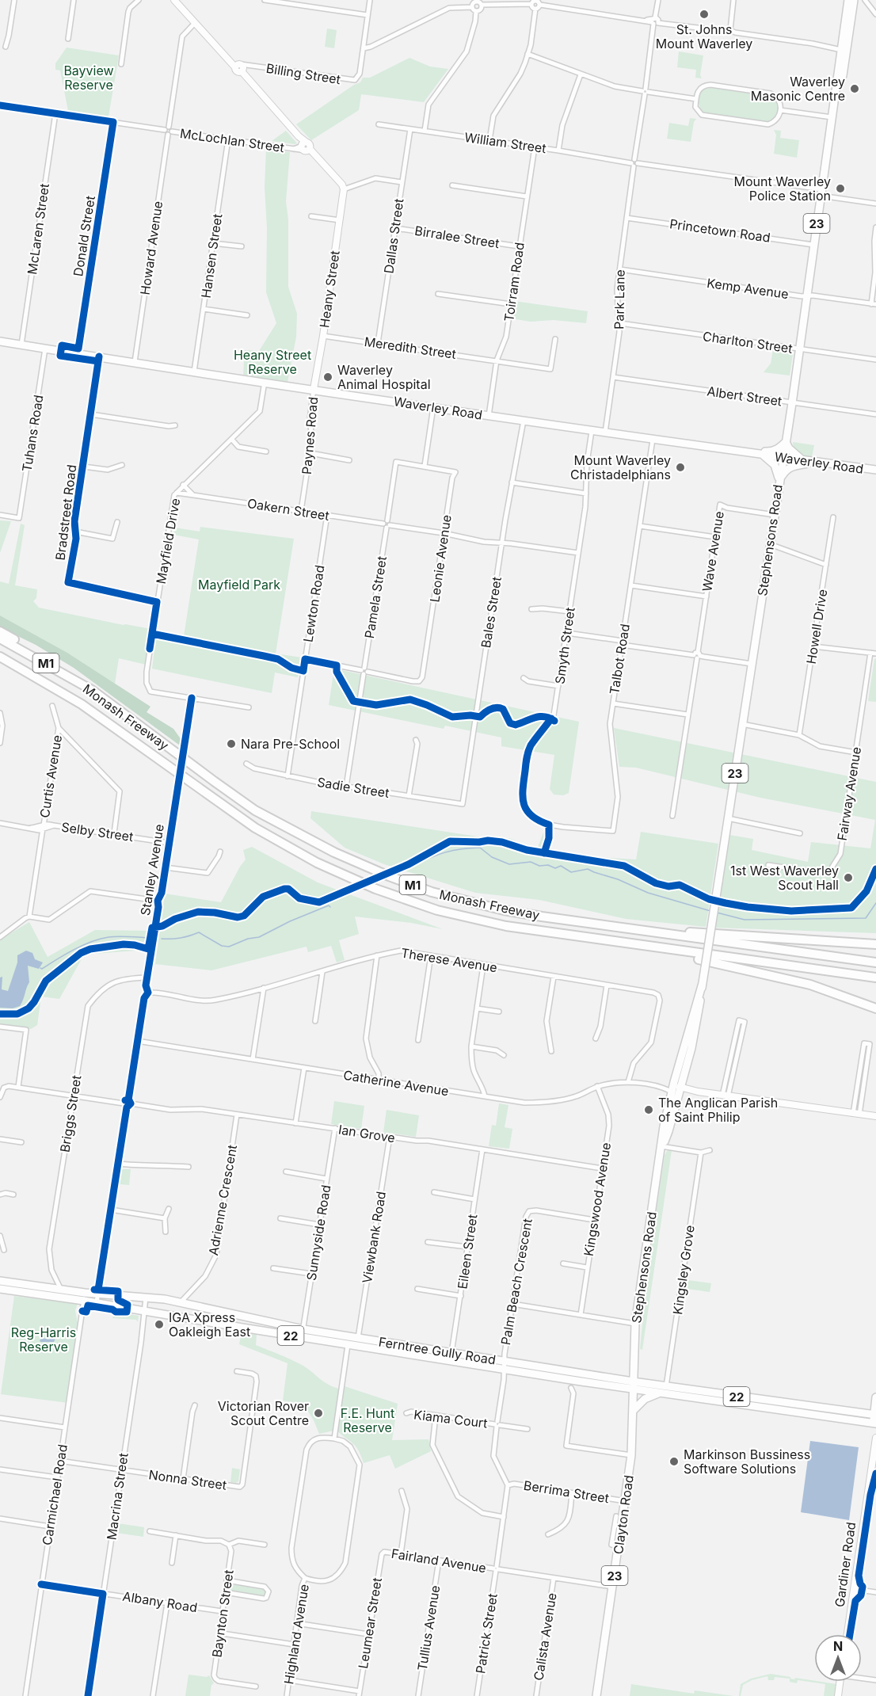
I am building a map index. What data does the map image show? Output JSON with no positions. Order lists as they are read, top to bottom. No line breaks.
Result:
{"streets":{"highway":["M1","Monash Freeway"],"main road":["23","Waverley Road","Stephensons Road","22","Ferntree Gully Road","Clayton Road"],"street":["Billing Street","McLochlan Street","William Street","McLaren Street","Princetown Road","Donald Street","Dallas Street","Birralee Street","Howard Avenue","Hansen Street","Toirram Road","Kemp Avenue","Heany Street","Park Lane","Charlton Street","Meredith Street","Albert Street","Tuhans Road","Paynes Road","Oakern Street","Bradstreet Road","Mayfield Drive","Wave Avenue","Leonie Avenue","Pamela Street","Lewton Road","Bales Street","Howell Drive","Smyth Street","Talbot Road","Curtis Avenue","Sadie Street","Fairway Avenue","Selby Street","Stanley Avenue","Therese Avenue","Catherine Avenue","Briggs Street","Ian Grove","Kingswood Avenue","Adrienne Crescent","Sunnyside Road","Viewbank Road","Eileen Street","Kingsley Grove","Palm Beach Crescent","Kiama Court","Nonna Street","Berrima Street","Carmichael Road","Macrina Street","Fairland Avenue","Gardiner Road","Albany Road","Baynton Street","Leumear Street","Tullius Avenue","Patrick Street","Highland Avenue","Calista Avenue"]},"crossings":[["McLochlan Street","McLaren Street"],["McLochlan Street","Donald Street"],["McLochlan Street","Howard Avenue"],["McLochlan Street","Hansen Street"],["William Street","Dallas Street"],["William Street","Toirram Road"],["William Street","Park Lane"],["William Street","Stephensons Road"],["McLaren Street","Waverley Road"],["Princetown Road","Park Lane"],["Princetown Road","Stephensons Road"],["Donald Street","Waverley Road"],["Dallas Street","Birralee Street"],["Dallas Street","Meredith Street"],["Birralee Street","Toirram Road"],["Howard Avenue","Waverley Road"],["Hansen Street","Waverley Road"],["Toirram Road","Meredith Street"],["Toirram Road","Waverley Road"],["Kemp Avenue","Park Lane"],["Kemp Avenue","Stephensons Road"],["Heany Street","Meredith Street"],["Heany Street","Waverley Road"],["Heany Street","Paynes Road"],["Park Lane","Charlton Street"],["Park Lane","Albert Street"],["Park Lane","Waverley Road"],["Charlton Street","Stephensons Road"],["Albert Street","Stephensons Road"],["Waverley Road","Tuhans Road"],["Waverley Road","Paynes Road"],["Waverley Road","Bradstreet Road"],["Waverley Road","Stephensons Road"],["Waverley Road","Mayfield Drive"],["Waverley Road","Bales Street"],["Waverley Road","Smyth Street"],["Waverley Road","Talbot Road"],["Paynes Road","Oakern Street"],["Oakern Street","Mayfield Drive"],["Oakern Street","Leonie Avenue"],["Oakern Street","Pamela Street"],["Oakern Street","Lewton Road"],["Oakern Street","Bales Street"],["Oakern Street","Smyth Street"],["Bradstreet Road","Mayfield Drive"],["Stephensons Road","Wave Avenue"],["Stephensons Road","Catherine Avenue"],["Stephensons Road","Ferntree Gully Road"],["Stephensons Road","Clayton Road"],["Mayfield Drive","Stanley Avenue"],["Leonie Avenue","Pamela Street"],["Pamela Street","Sadie Street"],["Lewton Road","Sadie Street"],["Bales Street","Sadie Street"],["Smyth Street","Talbot Road"],["Curtis Avenue","Selby Street"],["Selby Street","Stanley Avenue"],["Stanley Avenue","Therese Avenue"],["Stanley Avenue","Catherine Avenue"],["Stanley Avenue","Briggs Street"],["Stanley Avenue","Ian Grove"],["Stanley Avenue","Ferntree Gully Road"],["Therese Avenue","Catherine Avenue"],["Catherine Avenue","Kingswood Avenue"],["Briggs Street","Ian Grove"],["Briggs Street","Ferntree Gully Road"],["Ian Grove","Kingswood Avenue"],["Ian Grove","Adrienne Crescent"],["Ian Grove","Sunnyside Road"],["Ian Grove","Viewbank Road"],["Ian Grove","Eileen Street"],["Kingswood Avenue","Palm Beach Crescent"],["Adrienne Crescent","Ferntree Gully Road"],["Sunnyside Road","Ferntree Gully Road"],["Viewbank Road","Ferntree Gully Road"],["Eileen Street","Ferntree Gully Road"],["Kingsley Grove","Ferntree Gully Road"],["Palm Beach Crescent","Ferntree Gully Road"],["Ferntree Gully Road","Carmichael Road"],["Ferntree Gully Road","Macrina Street"],["Ferntree Gully Road","Clayton Road"],["Nonna Street","Carmichael Road"],["Nonna Street","Macrina Street"],["Berrima Street","Clayton Road"],["Berrima Street","Patrick Street"],["Carmichael Road","Albany Road"],["Macrina Street","Albany Road"],["Clayton Road","Fairland Avenue"],["Fairland Avenue","Leumear Street"],["Fairland Avenue","Tullius Avenue"],["Fairland Avenue","Patrick Street"],["Fairland Avenue","Calista Avenue"],["Albany Road","Baynton Street"]],"parks":["Bayview Reserve","Heany Street Reserve","Mayfield Park","Reg-Harris Reserve","F.E. Hunt Reserve"],"places":["St. Johns Mount Waverley","Waverley Masonic Centre","Mount Waverley Police Station","Waverley Animal Hospital","Mount Waverley Christadelphians","Nara Pre-School","1st West Waverley Scout Hall","The Anglican Parish of Saint Philip","IGA Xpress Oakleigh East","Victorian Rover Scout Centre","Markinson Bussiness Software Solutions"],"north":"top"}
